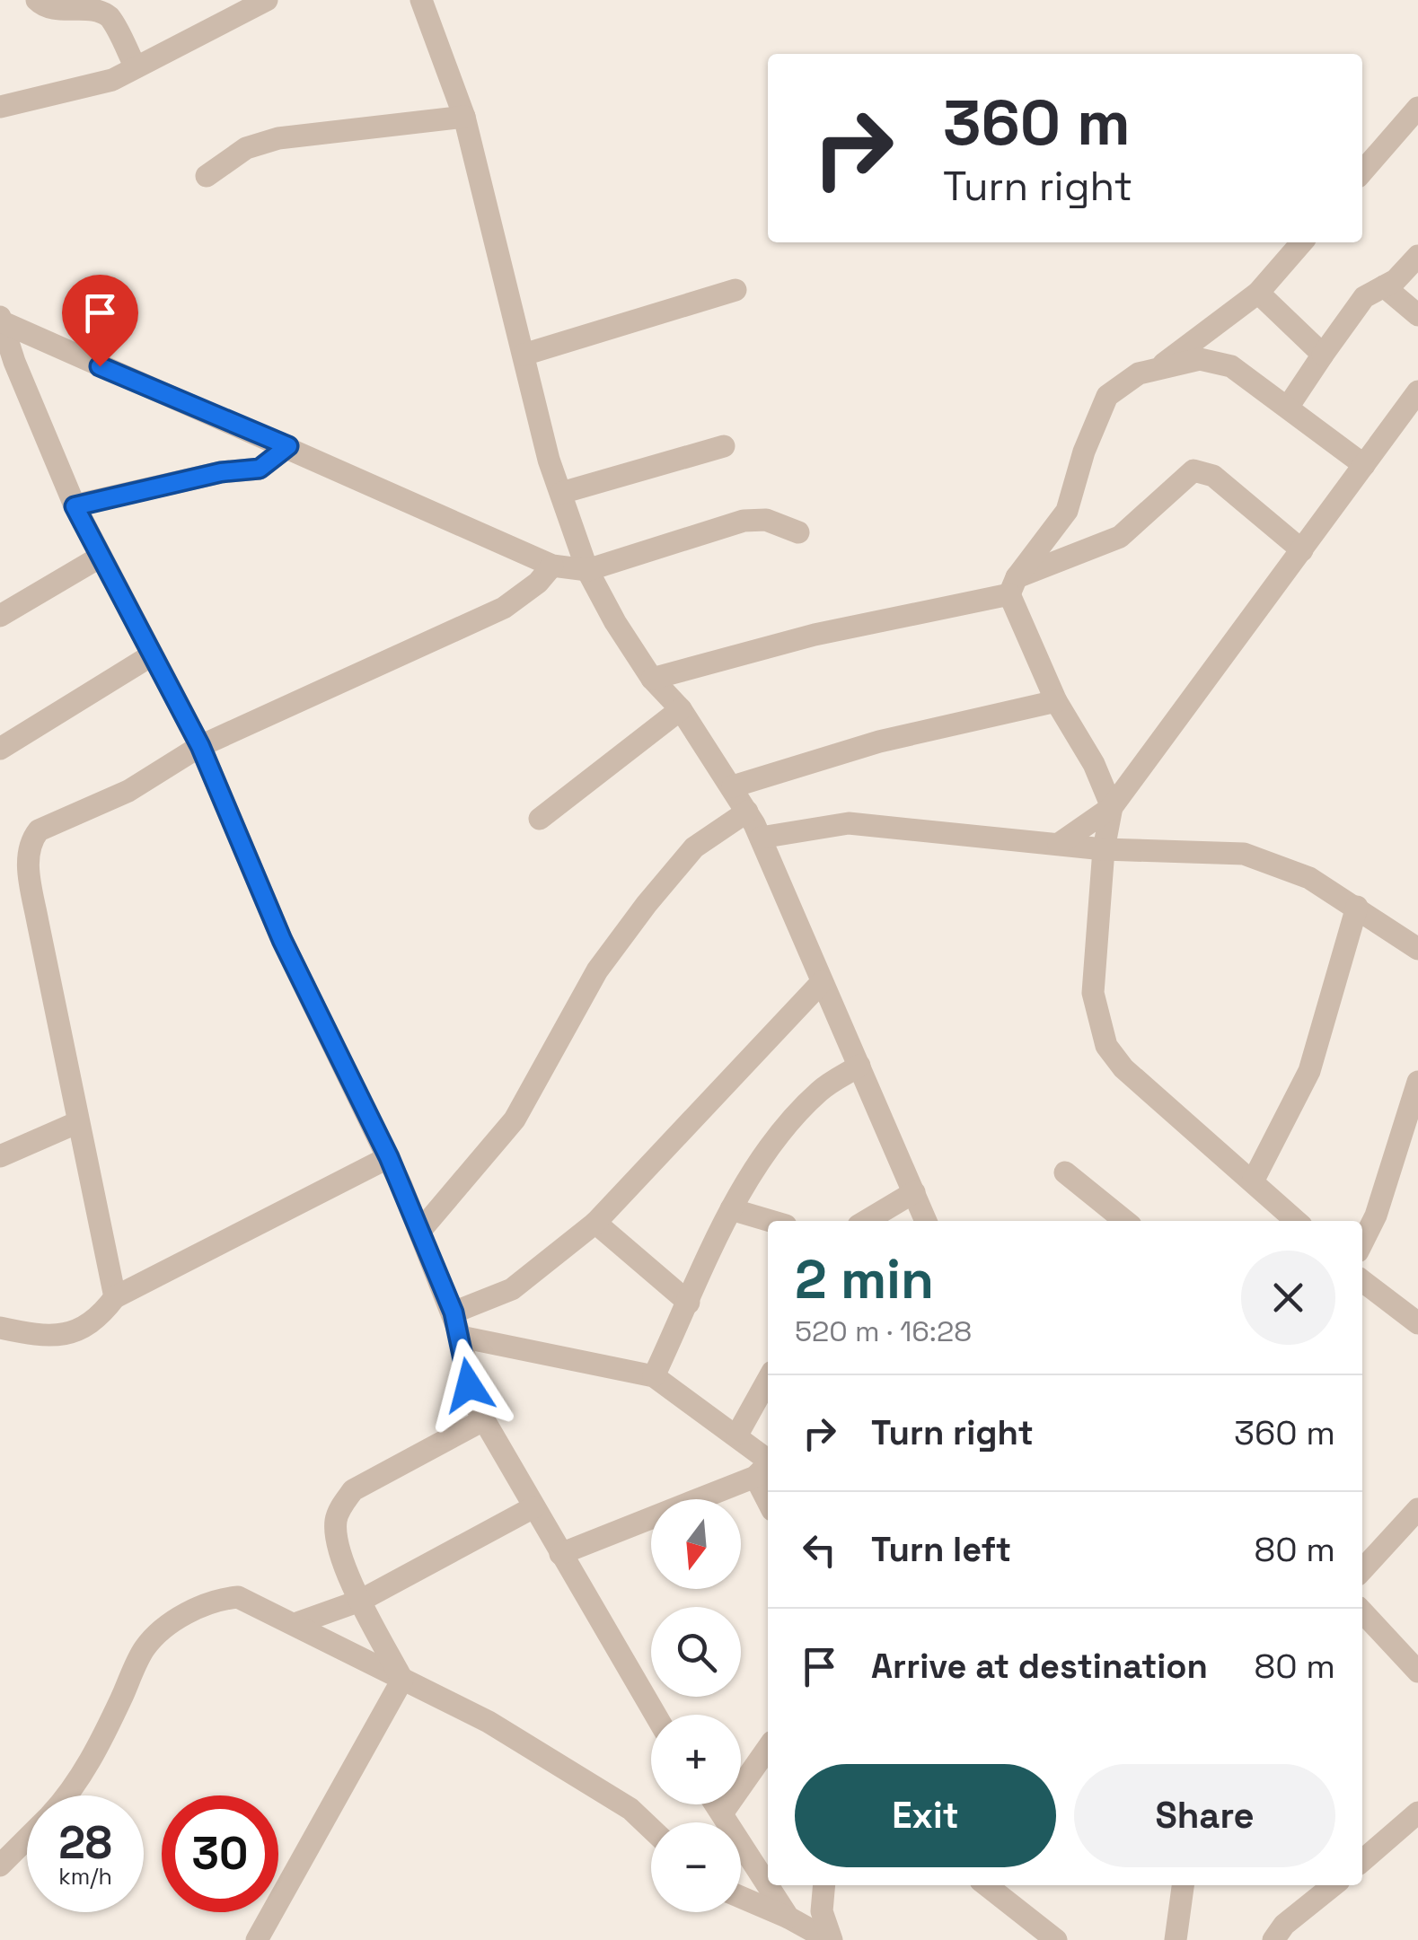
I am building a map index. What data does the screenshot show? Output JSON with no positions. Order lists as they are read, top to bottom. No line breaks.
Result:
{"north":"bottom","page":{"turn":["360 m","Turn right"],"heading":["2 min","520 m · 16:28"],"list":[{"name":"Turn right","value":"360 m"},{"name":"Turn left","value":"80 m"},{"name":"Arrive at destination","value":"80 m"}],"map_buttons":["+","−"],"buttons":["Exit","Share"],"speed":"28 km/h","limit":"30"}}
